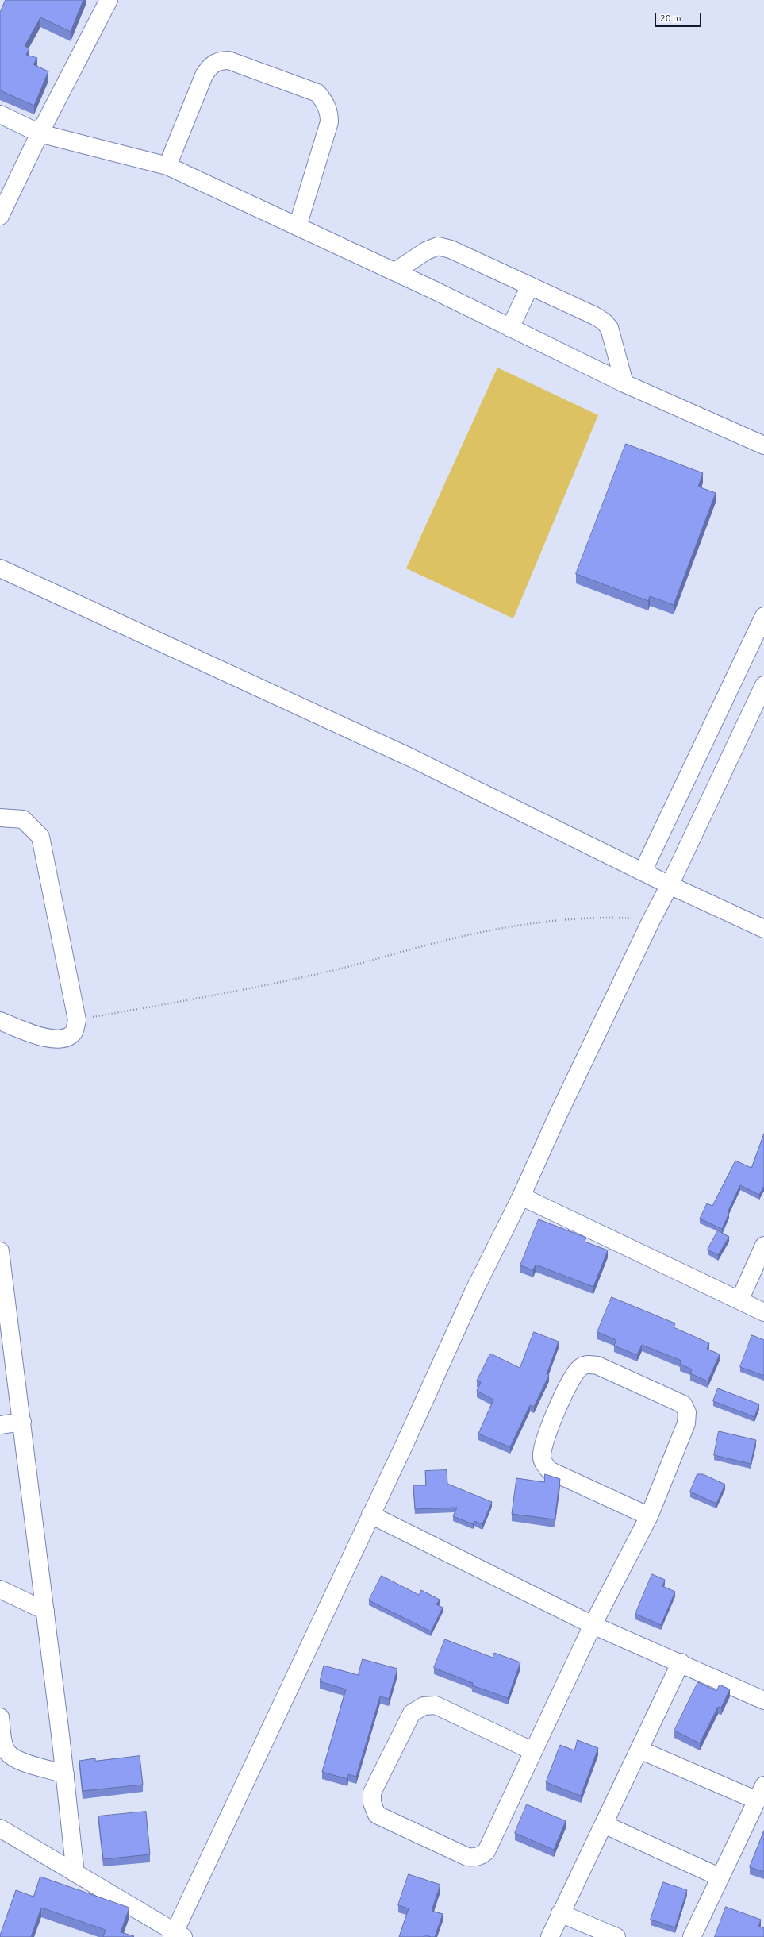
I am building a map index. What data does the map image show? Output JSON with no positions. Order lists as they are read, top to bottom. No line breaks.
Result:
{"scale_bar":"20 m"}
